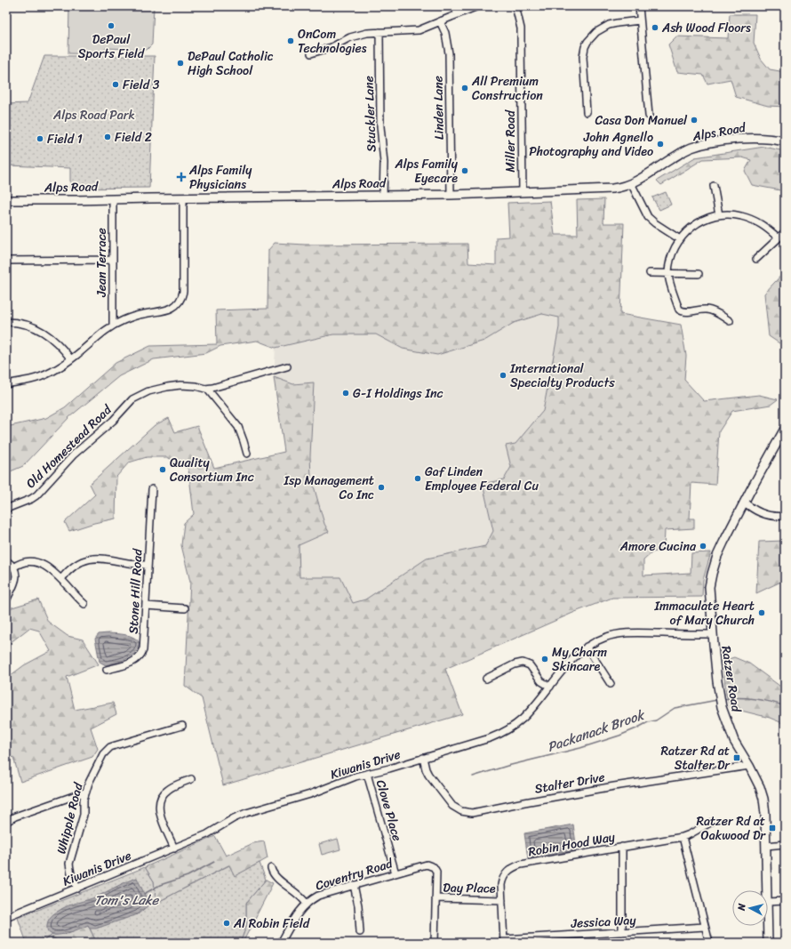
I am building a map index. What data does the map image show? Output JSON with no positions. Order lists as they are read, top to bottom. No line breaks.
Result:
{"streets":{"main road":["Alps Road","Ratzer Road"],"street":["Linden Lane","Stuckler Lane","Miller Road","Jean Terrace","Old Homestead Road","Stone Hill Road","Kiwanis Drive","Stalter Drive","Clove Place","Whipple Road","Robin Hood Way","Coventry Road","Day Place","Jessica Way"]},"crossings":[["Linden Lane","Alps Road"],["Stuckler Lane","Alps Road"],["Alps Road","Miller Road"],["Alps Road","Jean Terrace"],["Ratzer Road","Kiwanis Drive"],["Ratzer Road","Stalter Drive"],["Kiwanis Drive","Stalter Drive"],["Kiwanis Drive","Clove Place"],["Kiwanis Drive","Whipple Road"],["Clove Place","Coventry Road"],["Robin Hood Way","Day Place"],["Robin Hood Way","Jessica Way"],["Coventry Road","Day Place"]],"water":["Packanack Brook","Tom's Lake"],"parks":["Alps Road Park"],"places":{"other":["DePaul Sports Field","Ash Wood Floors","OnCom Technologies","DePaul Catholic High School","Field 3","All Premium Construction","Casa Don Manuel","Field 2","Field 1","John Agnello Photography and Video","Alps Family Eyecare","International Specialty Products","G-I Holdings Inc","Quality Consortium Inc","Gaf Linden Employee Federal Cu","Isp Management Co Inc","Amore Cucina","Immaculate Heart of Mary Church","My Charm Skincare","Al Robin Field"],"health":["Alps Family Physicians"],"transit":["Ratzer Rd at Stalter Dr","Ratzer Rd at Oakwood Dr"]},"north":"left"}
